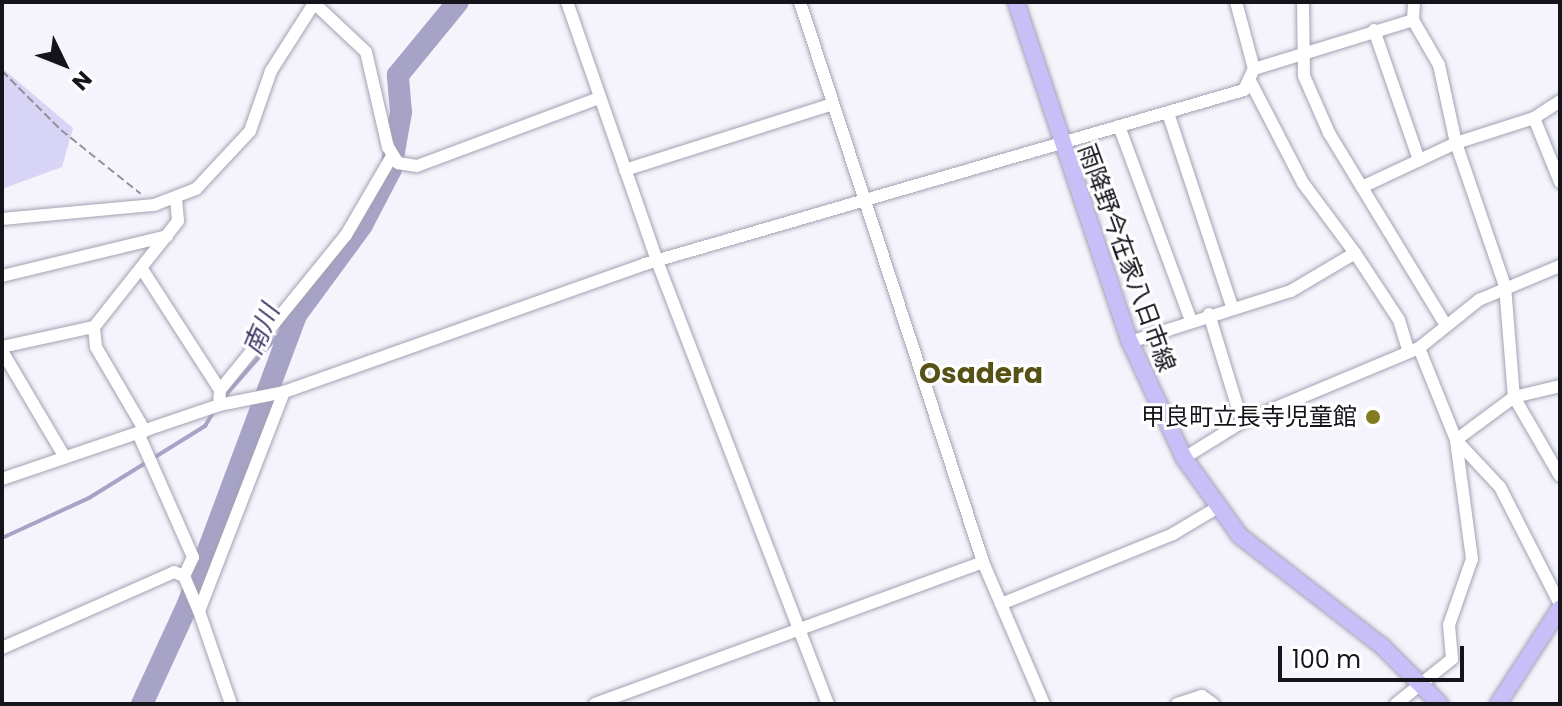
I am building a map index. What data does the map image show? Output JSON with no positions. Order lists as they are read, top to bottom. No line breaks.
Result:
{"streets":{"main road":["雨降野今在家八日市線"]},"districts":["Osadera"],"water":["南川"],"places":["甲良町立長寺児童館"],"scale_bar":"100 m","north":"bottom right"}
